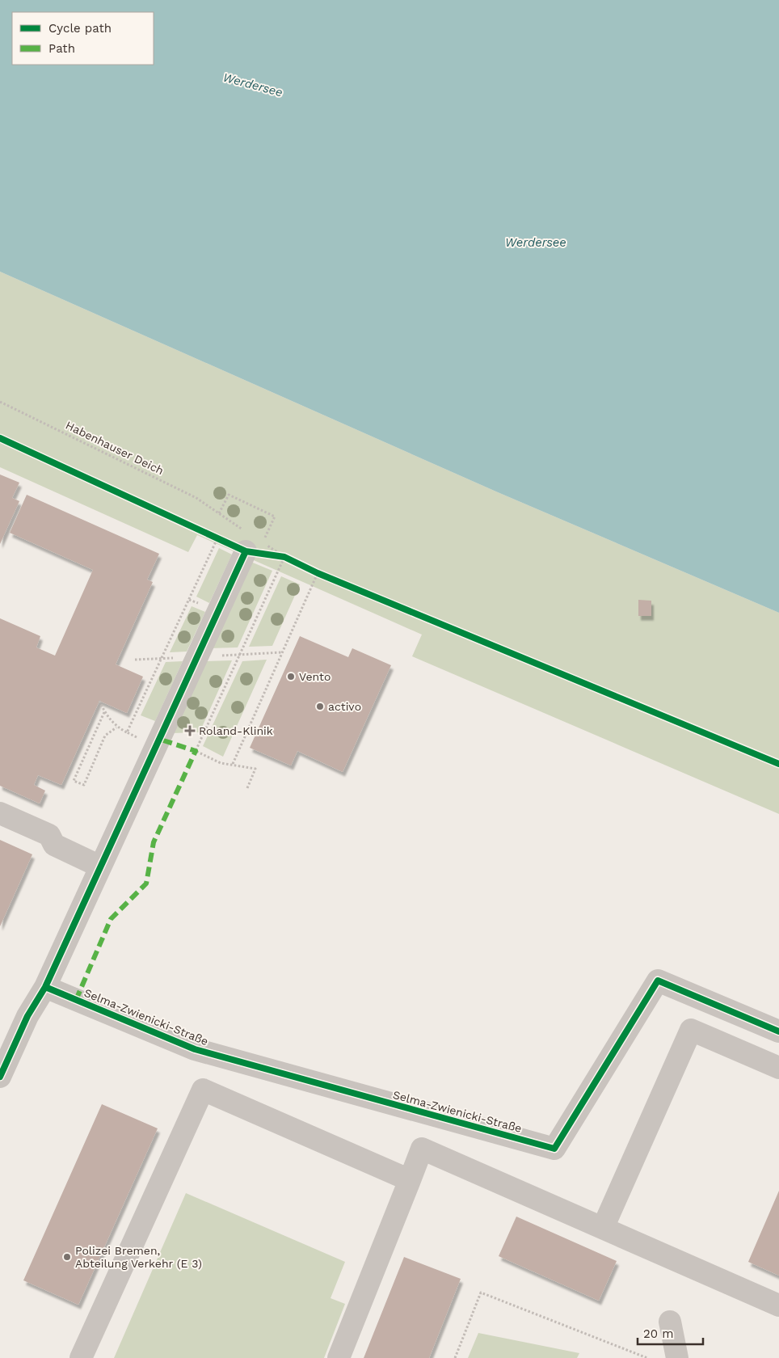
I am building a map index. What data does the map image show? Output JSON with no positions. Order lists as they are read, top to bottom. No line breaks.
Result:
{"streets":{"street":["Selma-Zwienicki-Straße"],"path":["Habenhauser Deich"]},"water":["Werdersee"],"places":{"other":["Vento","activo","Polizei Bremen, Abteilung Verkehr (E 3)"],"health":["Roland-Klinik"]},"legend":["Cycle path","Path"],"scale_bar":"20 m"}
